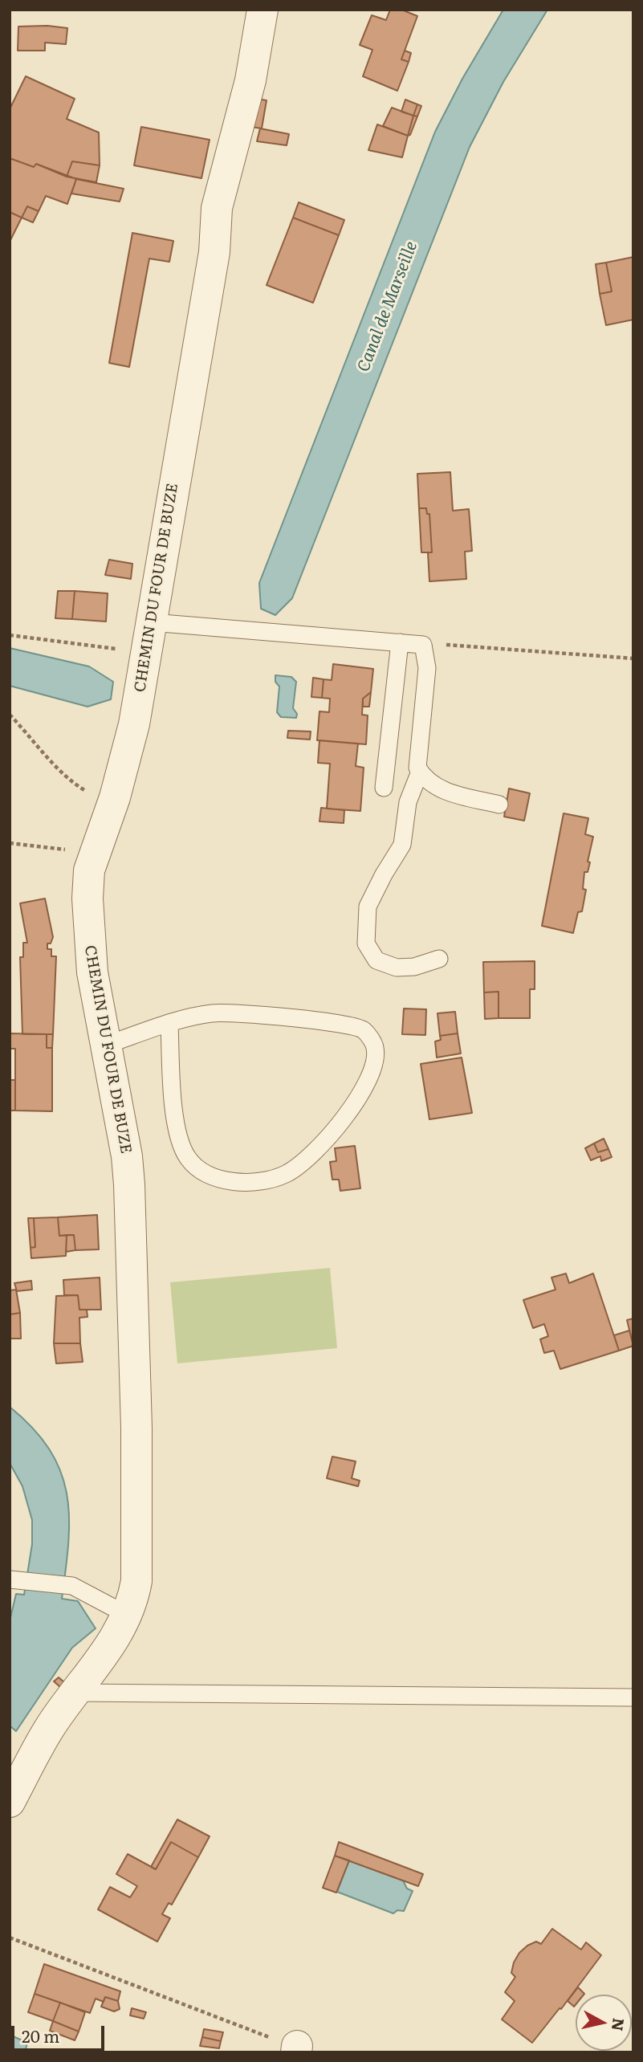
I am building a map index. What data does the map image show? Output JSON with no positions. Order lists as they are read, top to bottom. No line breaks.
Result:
{"streets":{"street":["CHEMIN DU FOUR DE BUZE"]},"water":["Canal de Marseille"],"scale_bar":"20 m","north":"right"}
